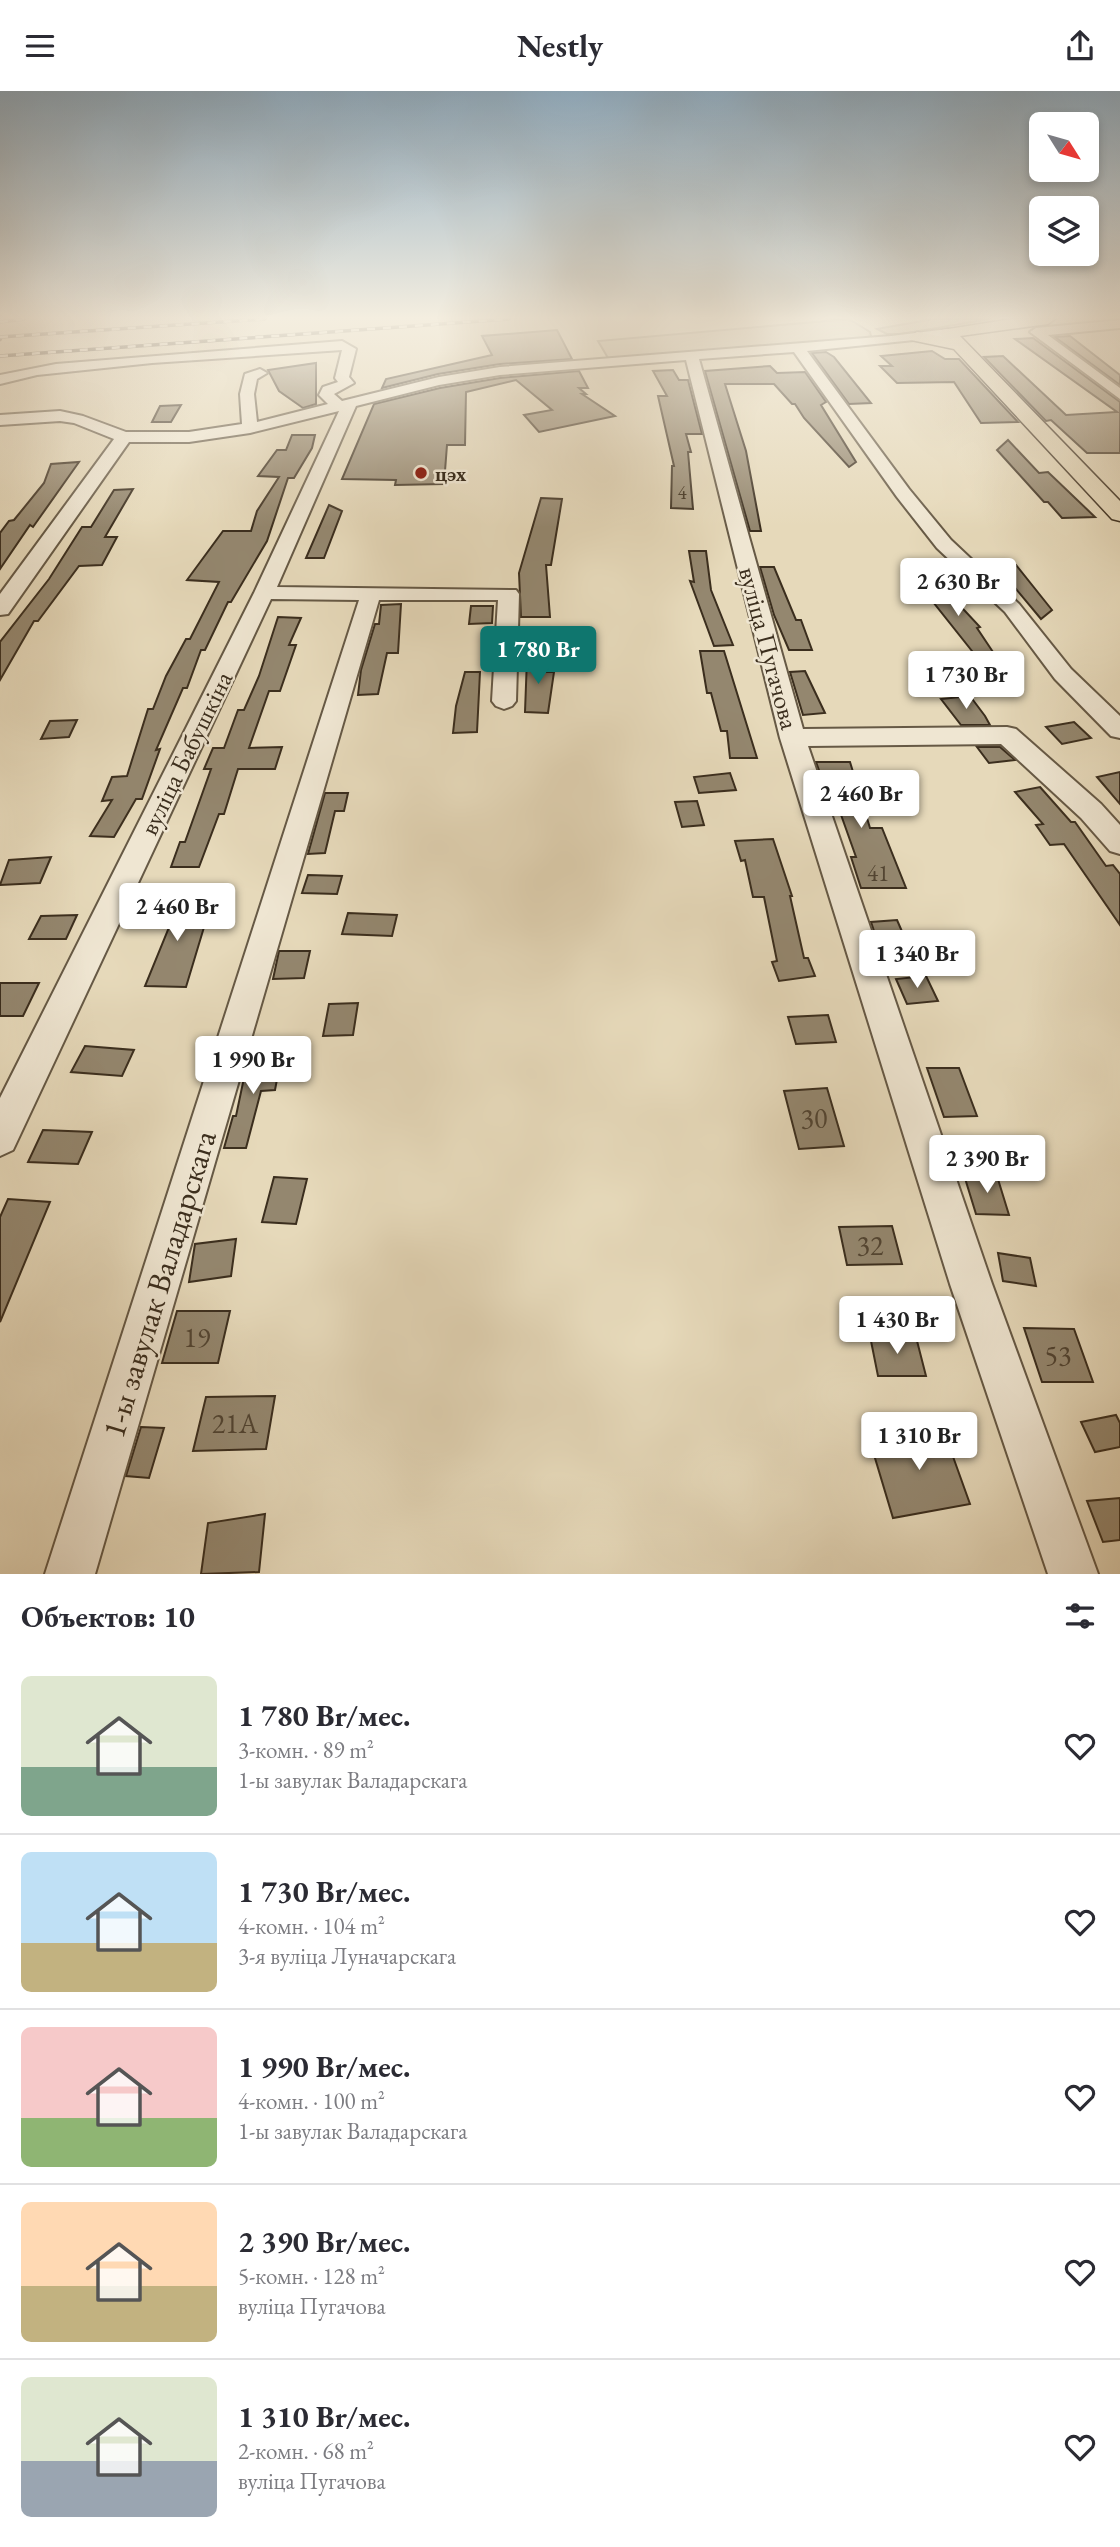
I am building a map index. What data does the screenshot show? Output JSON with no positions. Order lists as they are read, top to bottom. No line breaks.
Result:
{"streets":{"street":["вуліца Пугачова","вуліца Бабушкіна","1-ы завулак Валадарскага"]},"places":["цэх"],"house_numbers":["4","41","30","32","19","53","21А"],"north":"bottom right","page":{"header":"Nestly","price":["2 630 Br","1 780 Br","1 730 Br","2 460 Br","2 460 Br","1 340 Br","1 990 Br","2 390 Br","1 430 Br","1 310 Br"],"heading":"Объектов: 10","list":[{"name":"1 780 Br/мес.","note":"3-комн. · 89 m² · 1-ы завулак Валадарскага"},{"name":"1 730 Br/мес.","note":"4-комн. · 104 m² · 3-я вуліца Луначарскага"},{"name":"1 990 Br/мес.","note":"4-комн. · 100 m² · 1-ы завулак Валадарскага"},{"name":"2 390 Br/мес.","note":"5-комн. · 128 m² · вуліца Пугачова"},{"name":"1 310 Br/мес.","note":"2-комн. · 68 m² · вуліца Пугачова"}]}}
